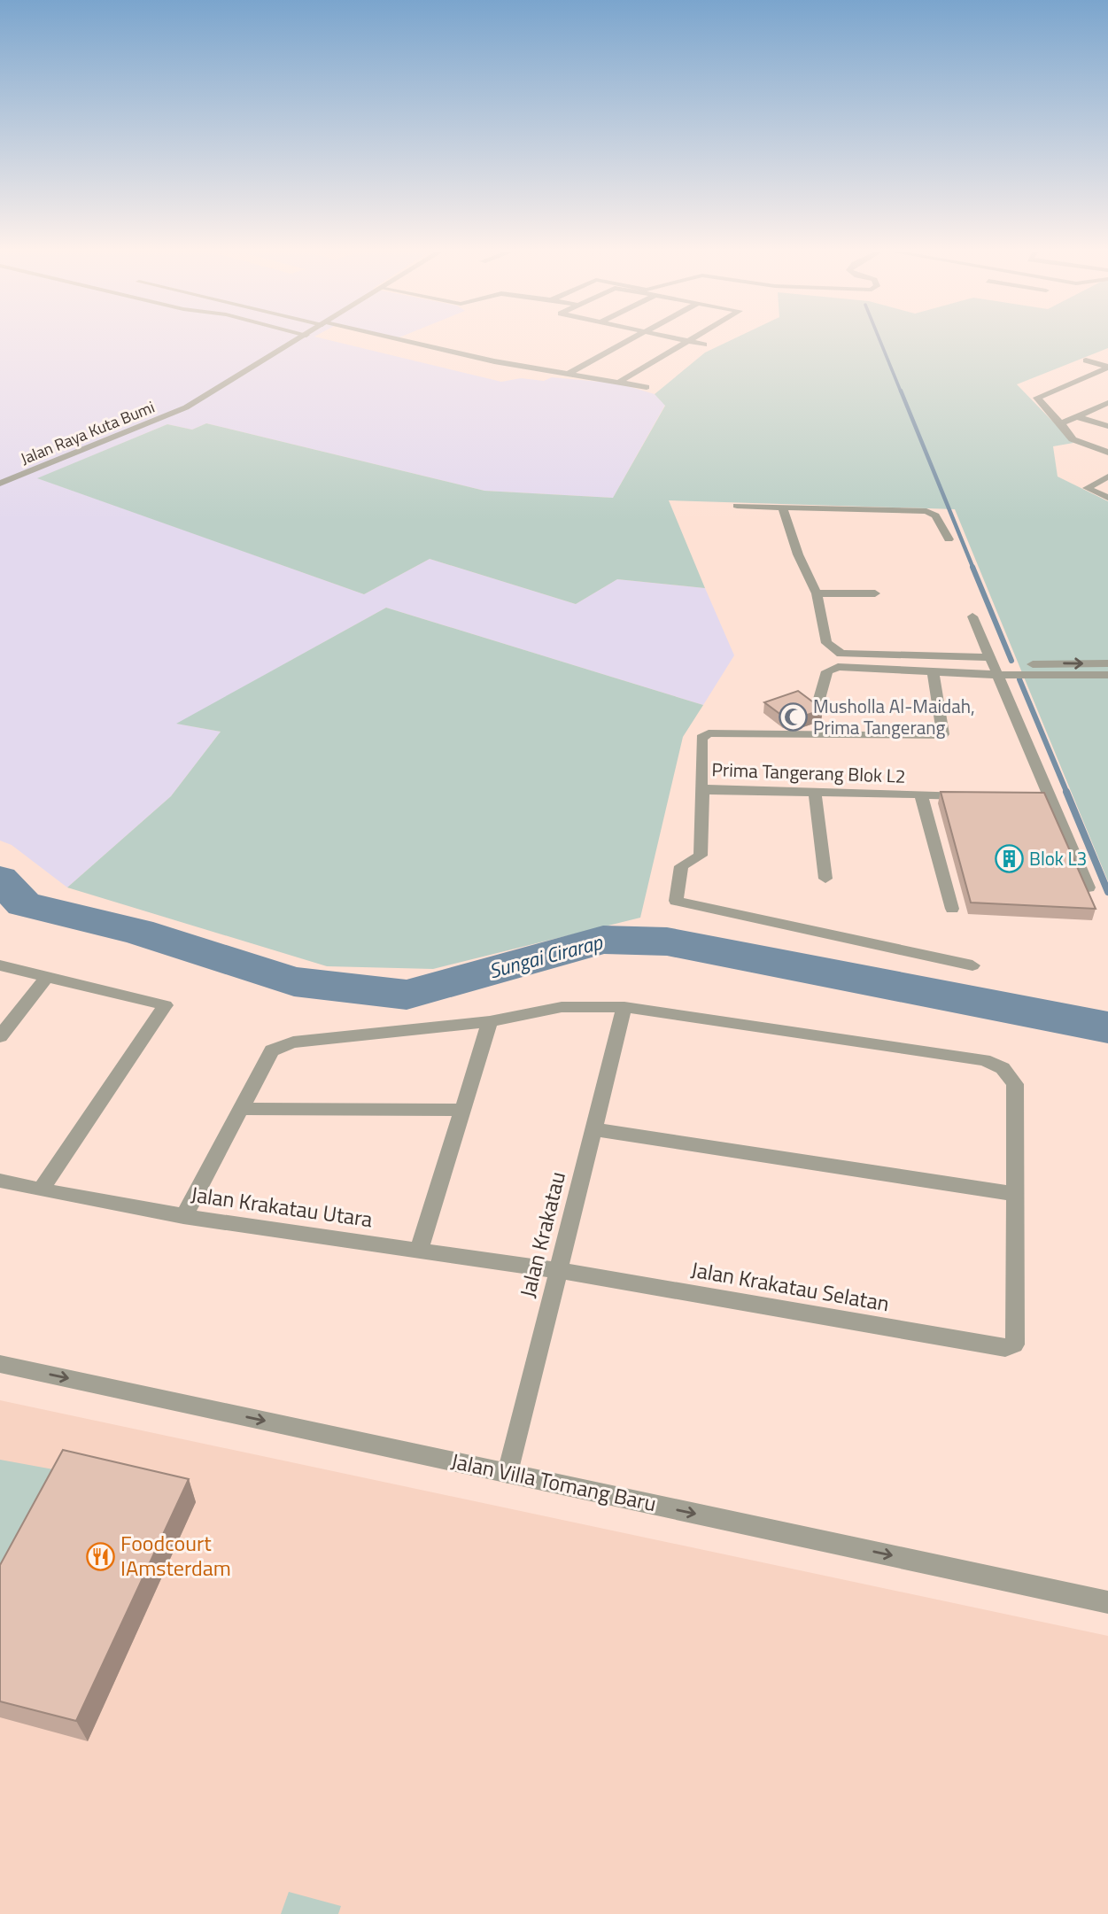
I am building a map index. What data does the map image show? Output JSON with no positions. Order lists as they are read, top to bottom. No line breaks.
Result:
{"streets":{"street":["Jalan Raya Kuta Bumi","Prima Tangerang Blok L2","Jalan Krakatau Utara","Jalan Krakatau","Jalan Krakatau Selatan","Jalan Villa Tomang Baru"]},"crossings":[["Jalan Krakatau Utara","Jalan Krakatau"],["Jalan Krakatau Utara","Jalan Krakatau Selatan"],["Jalan Krakatau","Jalan Krakatau Selatan"],["Jalan Krakatau","Jalan Villa Tomang Baru"]],"one_way":["Jalan Villa Tomang Baru"],"water":["Sungai Cirarap"],"places":{"mosque":["Musholla Al-Maidah, Prima Tangerang"],"building":["Blok L3"],"restaurant":["Foodcourt IAmsterdam"]}}
